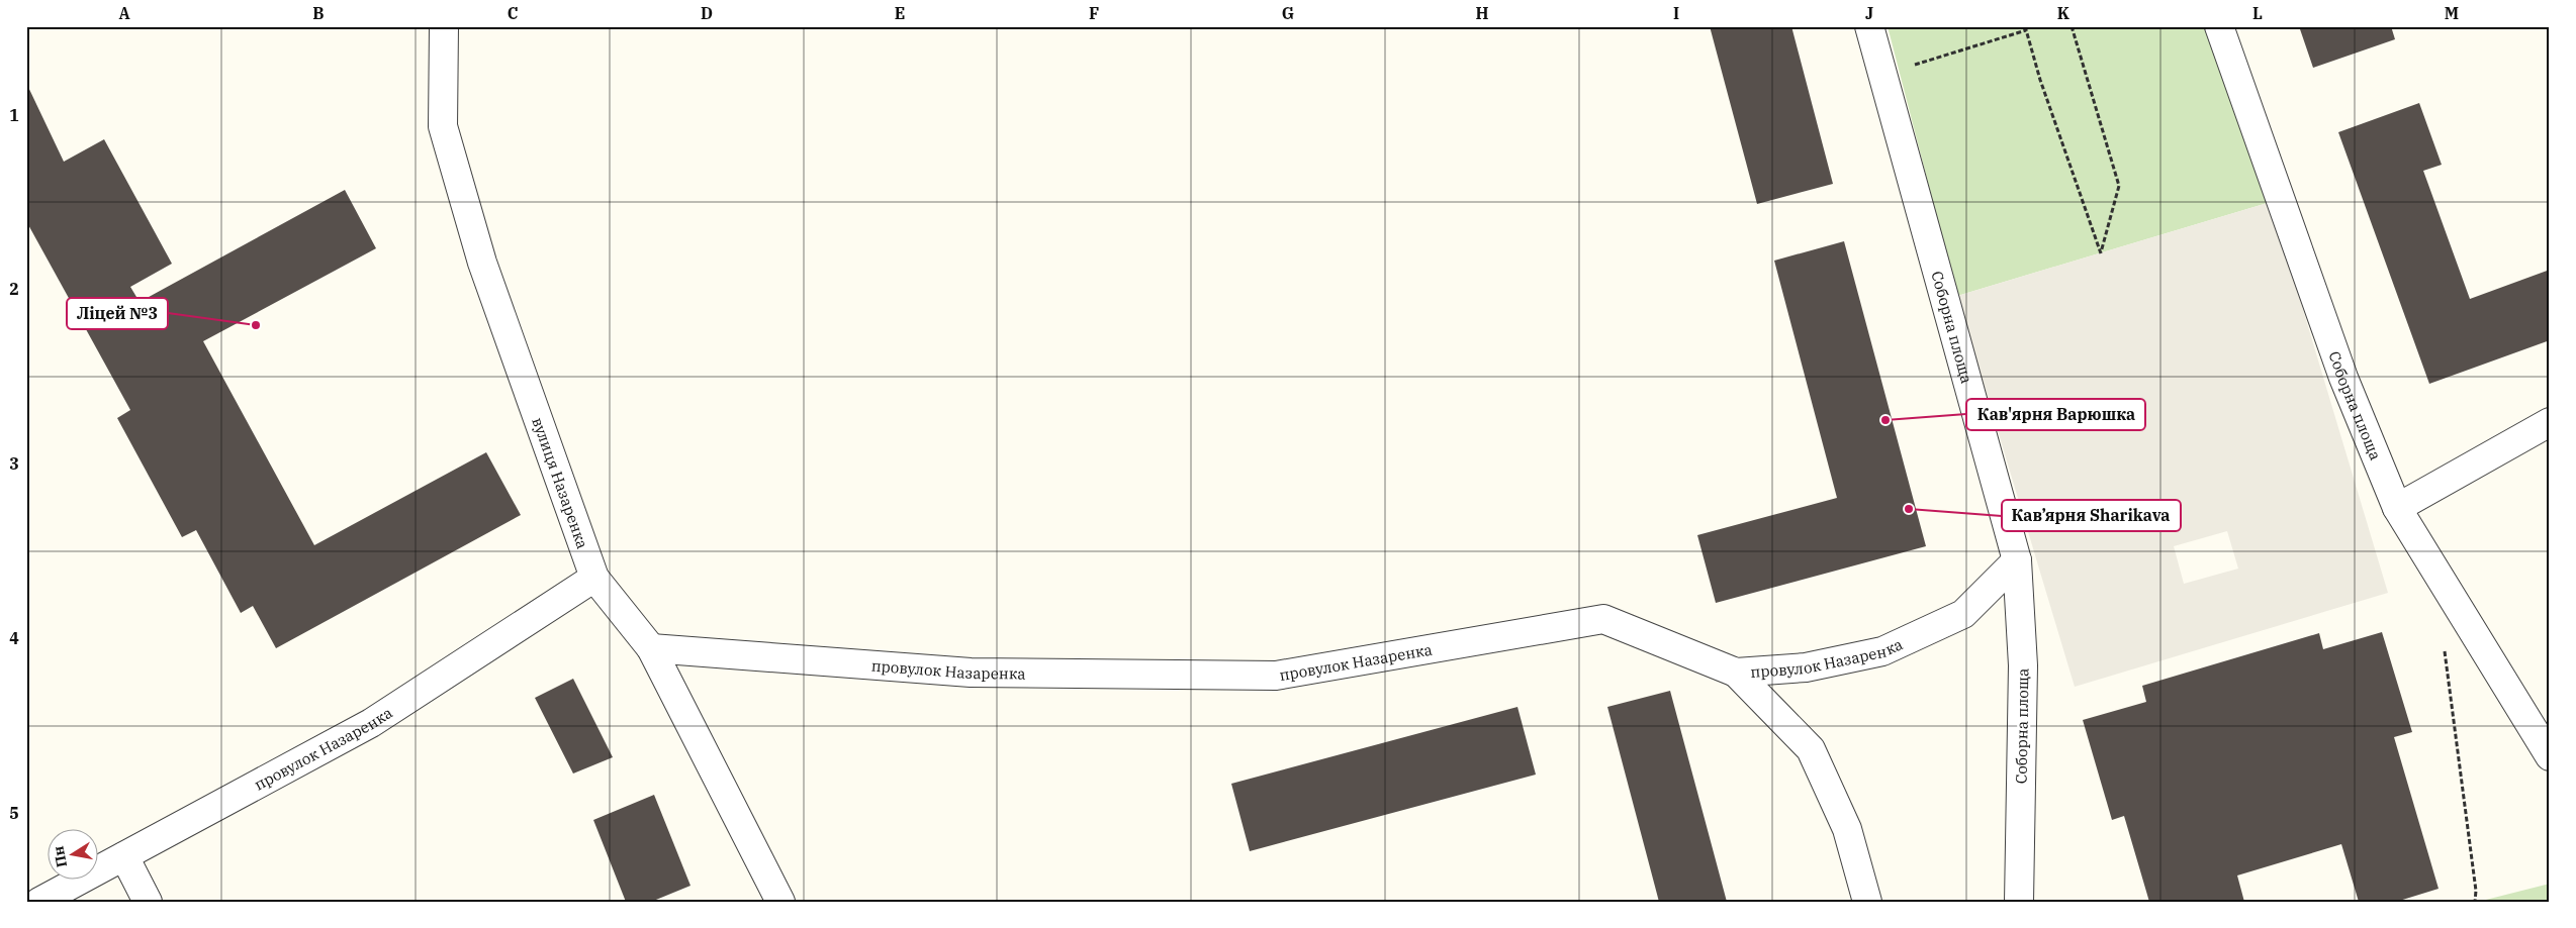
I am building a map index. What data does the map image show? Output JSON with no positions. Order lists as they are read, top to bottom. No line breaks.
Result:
{"streets":{"street":["Соборна площа","вулиця Назаренка","провулок Назаренка"]},"crossings":[["Соборна площа","провулок Назаренка"],["вулиця Назаренка","провулок Назаренка"]],"places":["Ліцей №3","Кав'ярня Варюшка","Кав’ярня Sharikava"],"north":"left","grid":{"columns":["A","B","C","D","E","F","G","H","I","J","K","L","M"],"rows":["1","2","3","4","5"]}}
